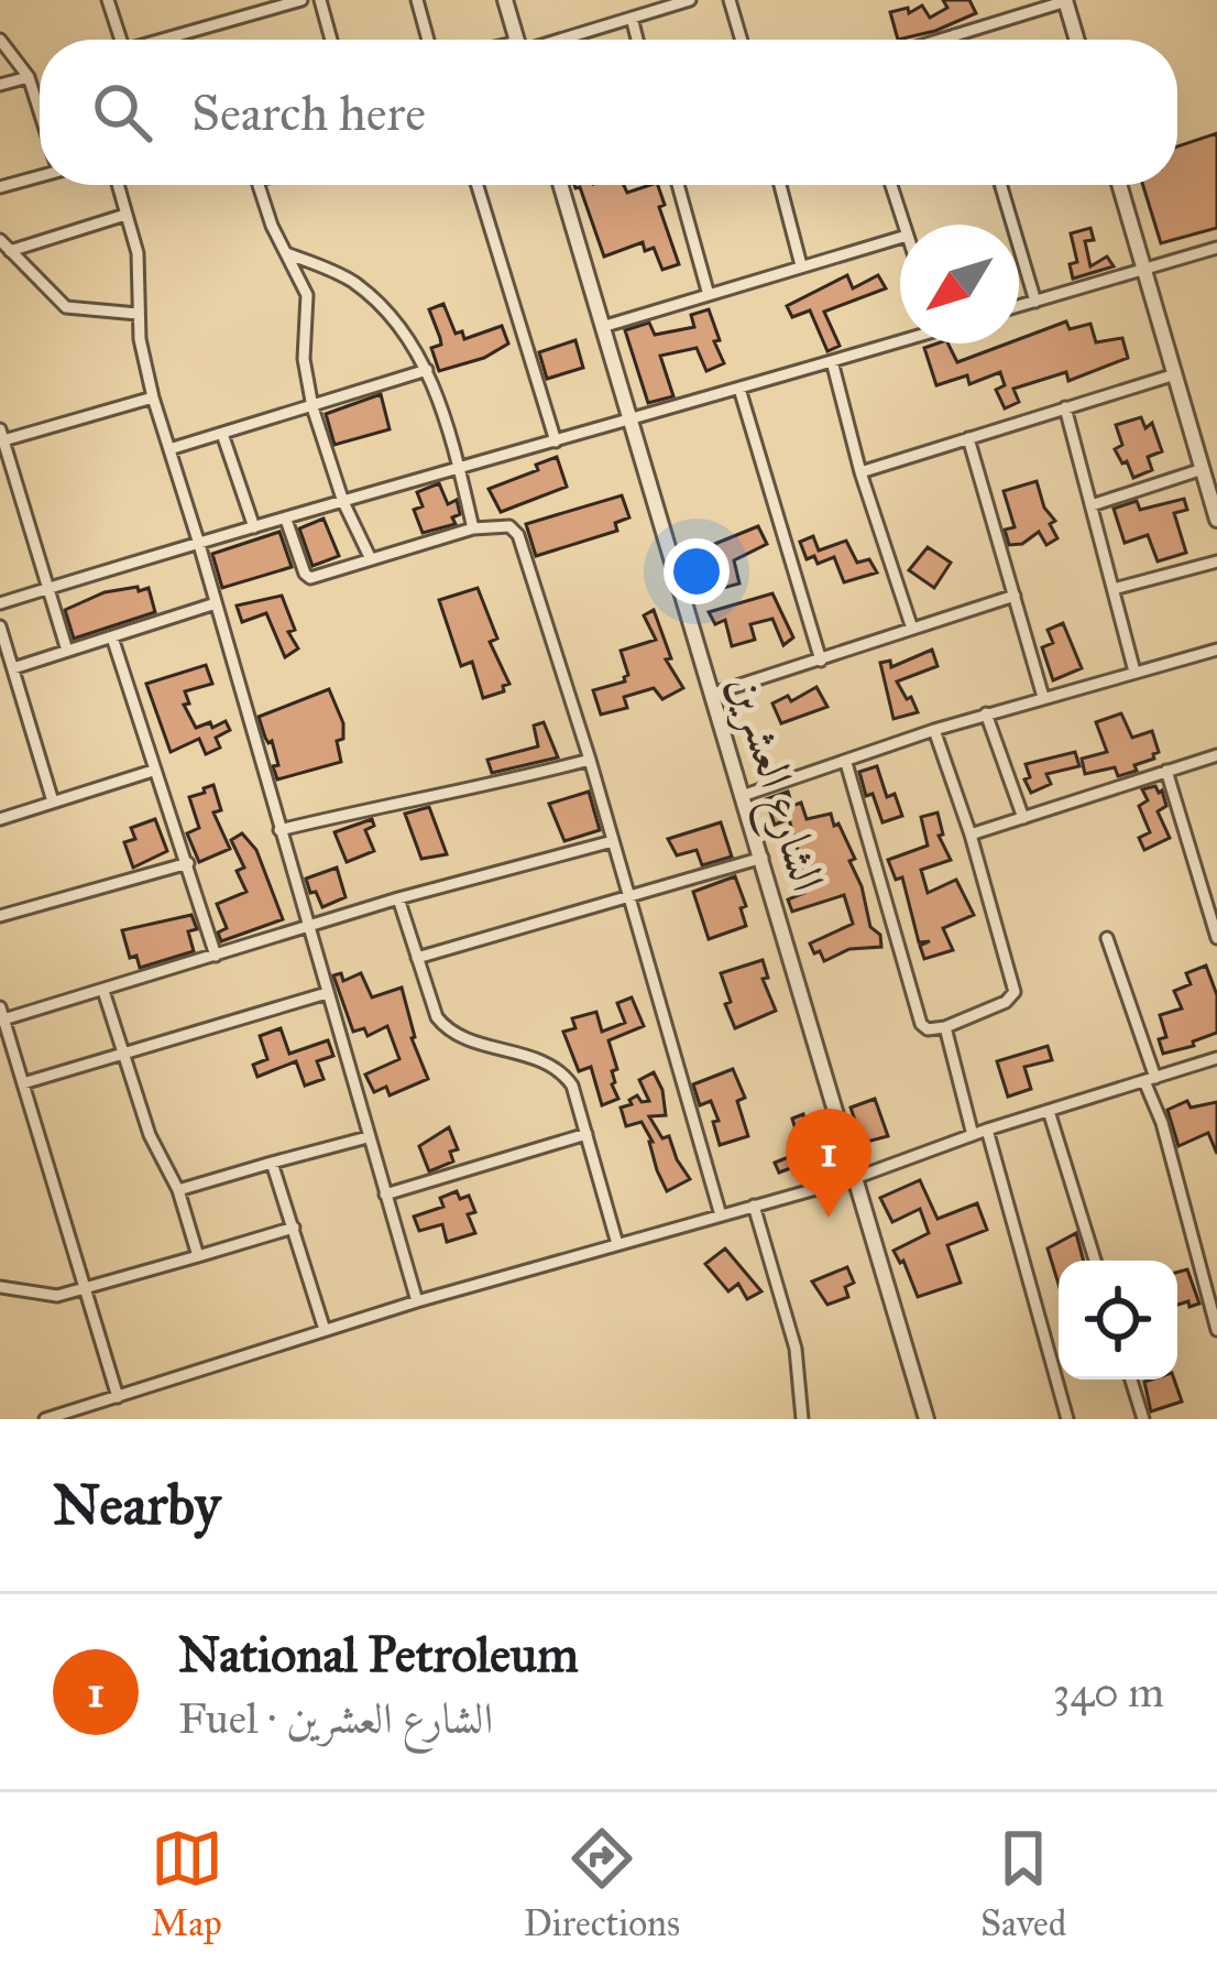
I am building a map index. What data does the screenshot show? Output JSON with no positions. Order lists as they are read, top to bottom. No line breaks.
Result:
{"streets":{"street":["الشارع العشرين"]},"north":"bottom left","page":{"search":"Search here","pins":"1","heading":"Nearby","list":[{"mark":"1","name":"National Petroleum","note":"Fuel · الشارع العشرين","value":"340 m"}],"nav":["Map","Directions","Saved"]}}
